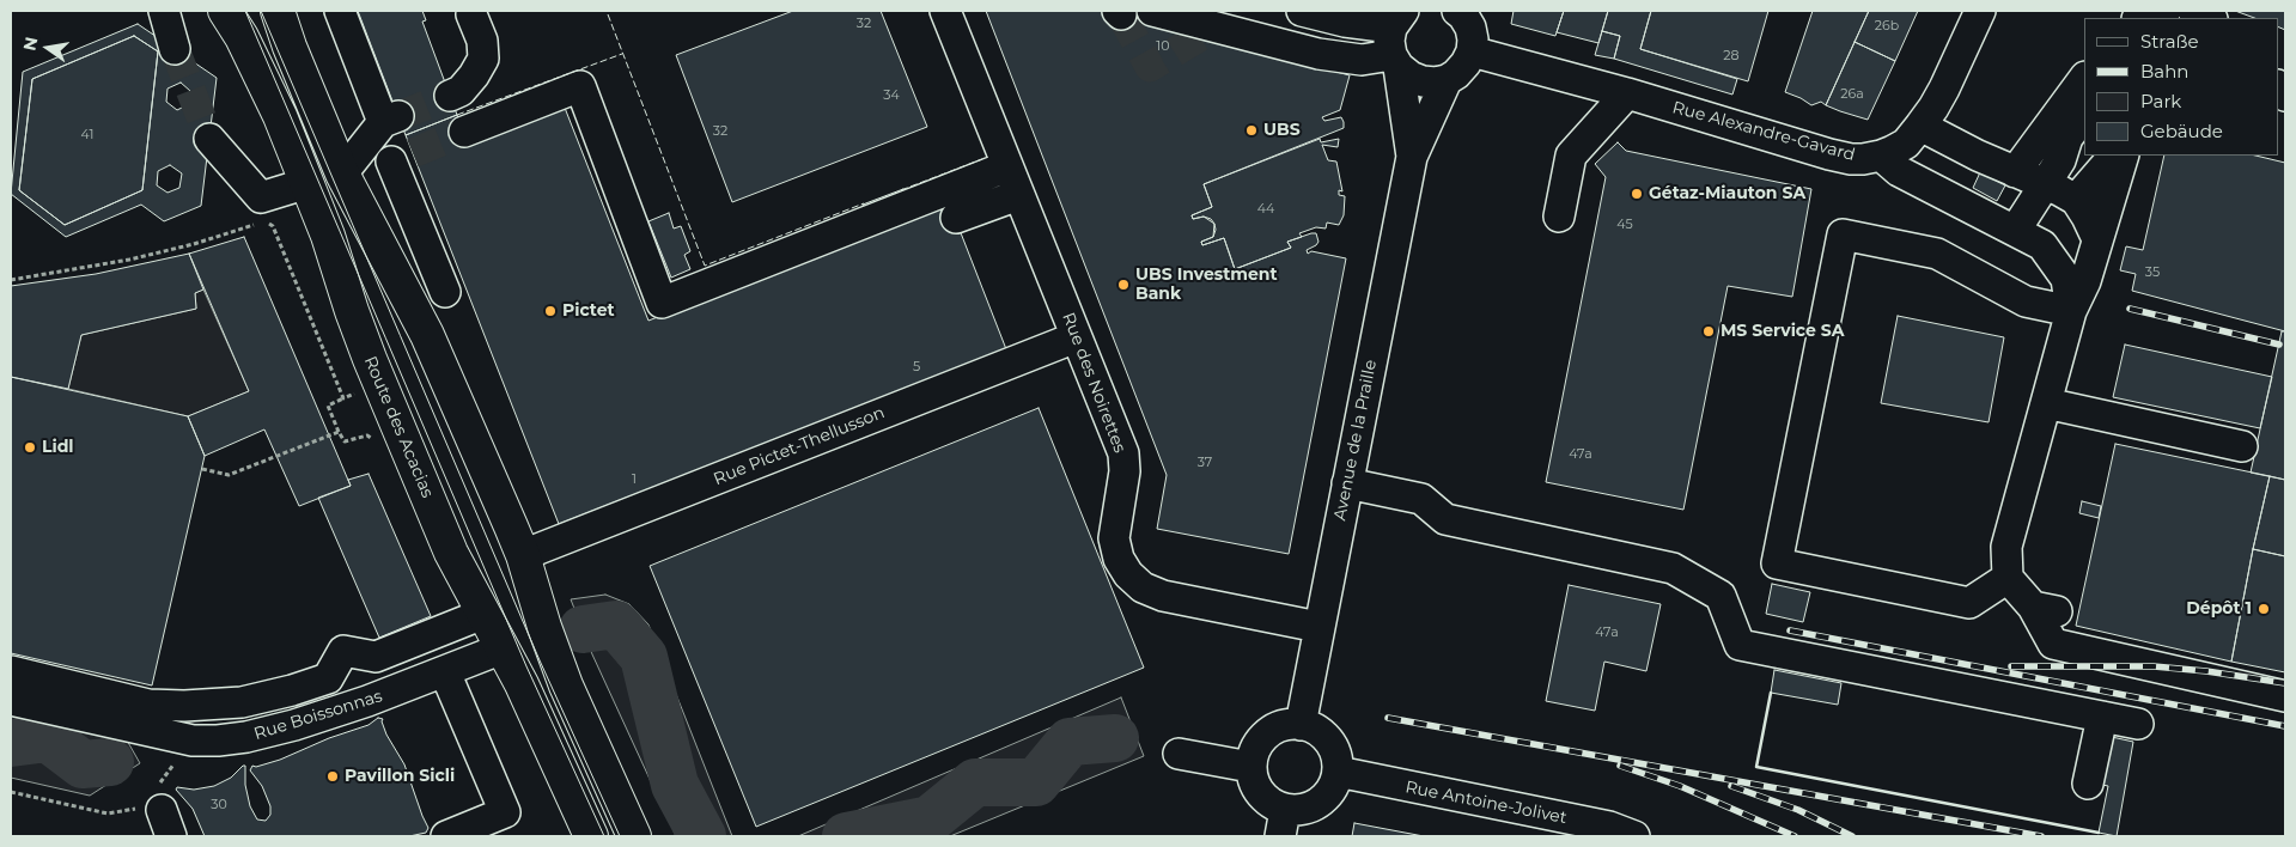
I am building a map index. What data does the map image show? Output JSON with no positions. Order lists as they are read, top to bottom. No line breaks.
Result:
{"streets":{"main road":["Route des Acacias"],"street":["Rue Alexandre-Gavard","Rue des Noirettes","Avenue de la Praille","Rue Pictet-Thellusson","Rue Boissonnas","Rue Antoine-Jolivet"]},"crossings":[["Rue des Noirettes","Avenue de la Praille"],["Rue des Noirettes","Rue Pictet-Thellusson"],["Route des Acacias","Rue Boissonnas"],["Avenue de la Praille","Rue Antoine-Jolivet"]],"places":["UBS","Gétaz-Miauton SA","UBS Investment Bank","Pictet","MS Service SA","Lidl","Dépôt 1","Pavillon Sicli"],"house_numbers":["32","26b","10","28","26a","34","32","41","44","45","35","5","47a","37","1","47a","30"],"legend":["Straße","Bahn","Park","Gebäude"],"north":"left"}
